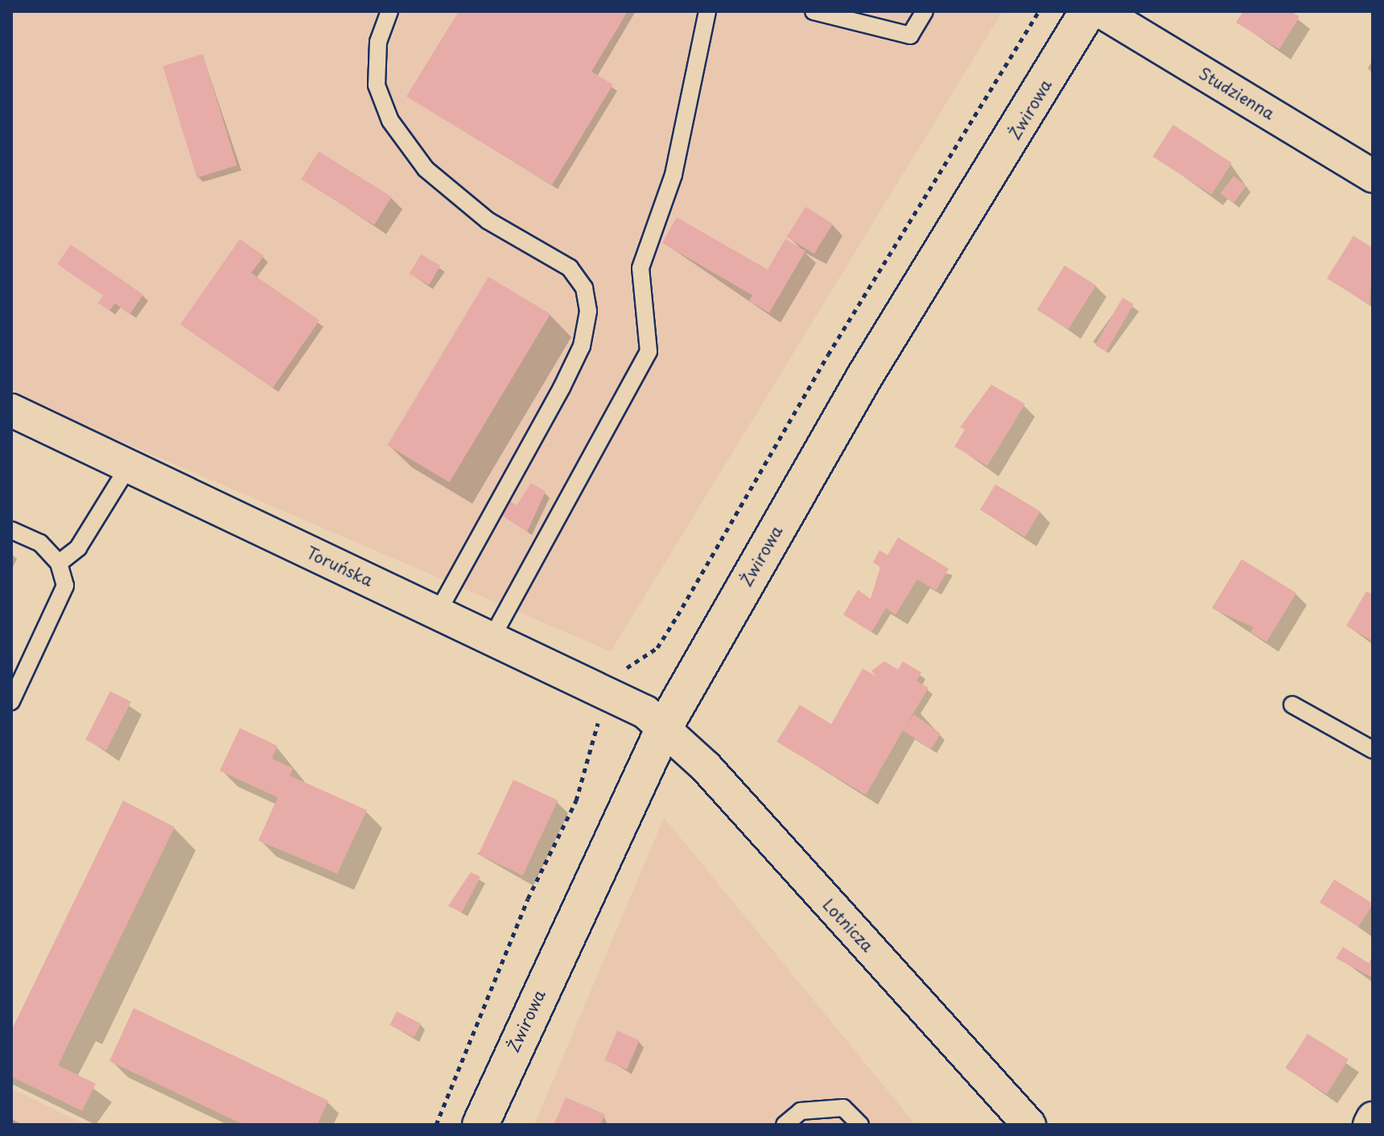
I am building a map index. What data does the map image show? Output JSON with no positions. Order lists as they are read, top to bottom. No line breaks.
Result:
{"streets":{"street":["Studzienna","Żwirowa","Toruńska","Lotnicza"]},"crossings":[["Żwirowa","Toruńska"],["Żwirowa","Lotnicza"],["Toruńska","Lotnicza"]]}
